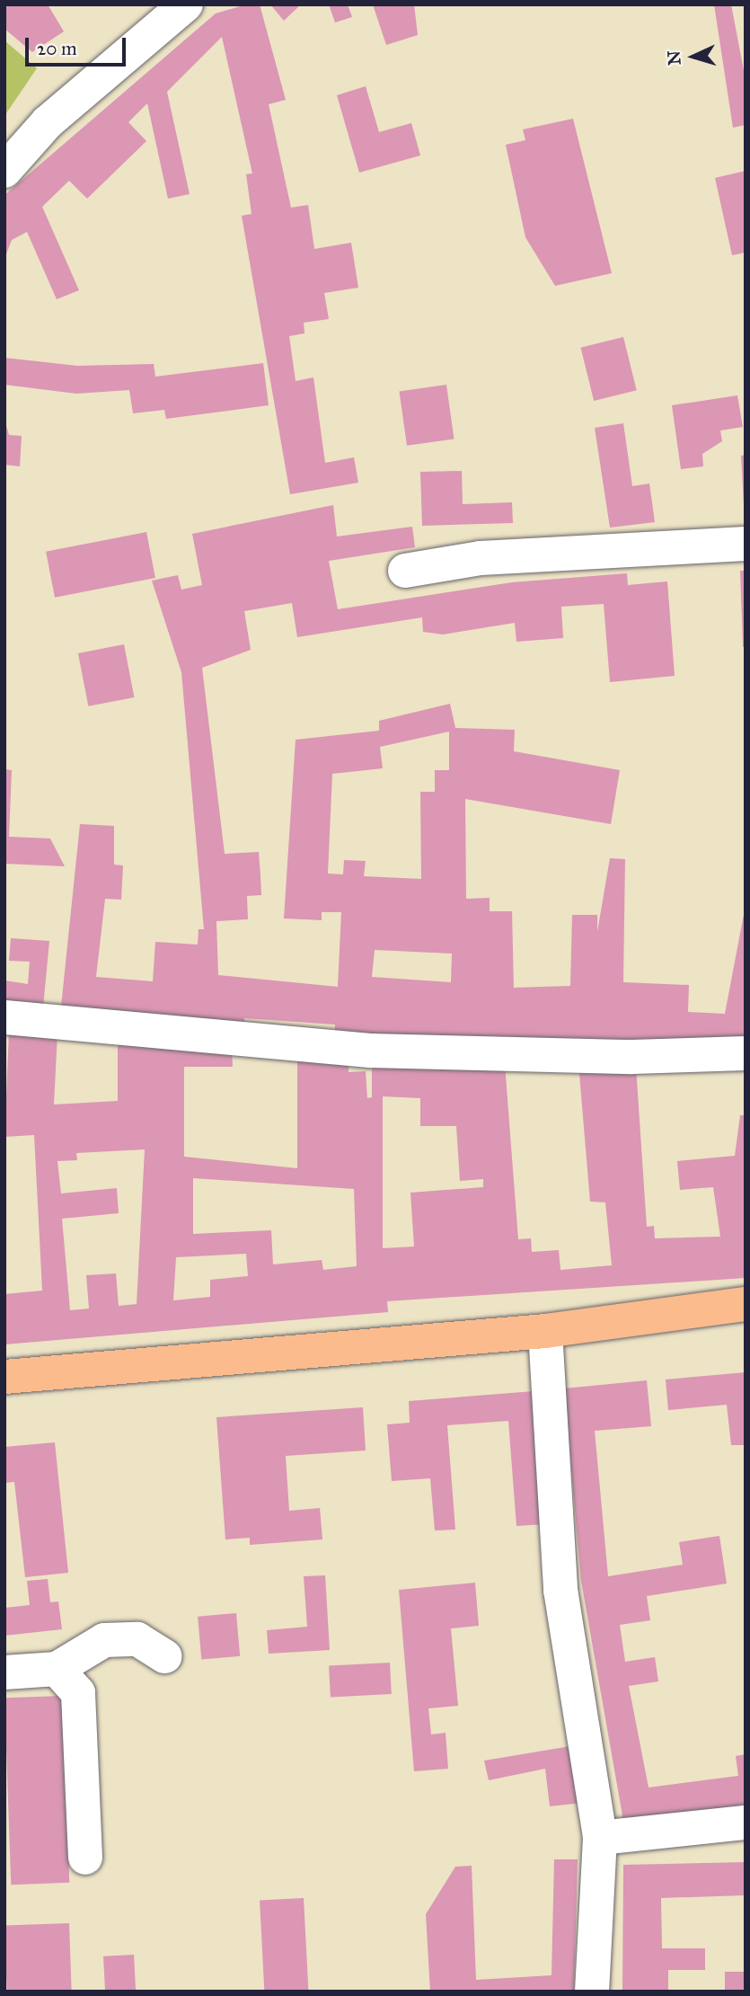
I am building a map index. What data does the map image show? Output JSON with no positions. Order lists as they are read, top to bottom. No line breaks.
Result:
{"scale_bar":"20 m","north":"left"}
